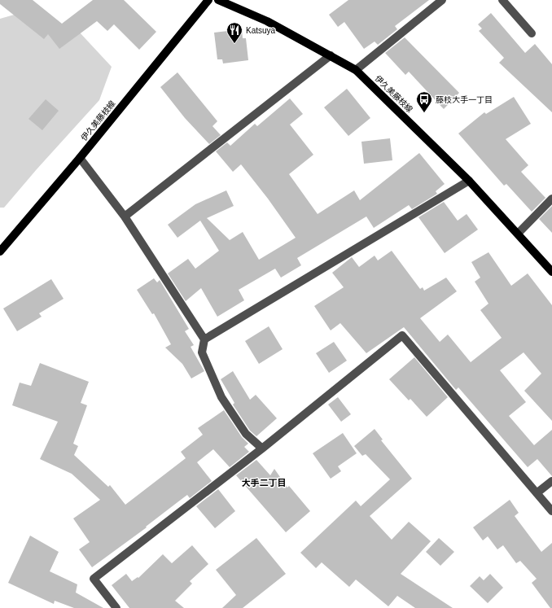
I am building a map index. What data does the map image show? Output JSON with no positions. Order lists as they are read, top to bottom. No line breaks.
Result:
{"streets":{"main road":["伊久美藤枝線"]},"districts":["大手二丁目"],"places":{"restaurant":["Katsuya"],"bus stop":["藤枝大手一丁目"]}}
